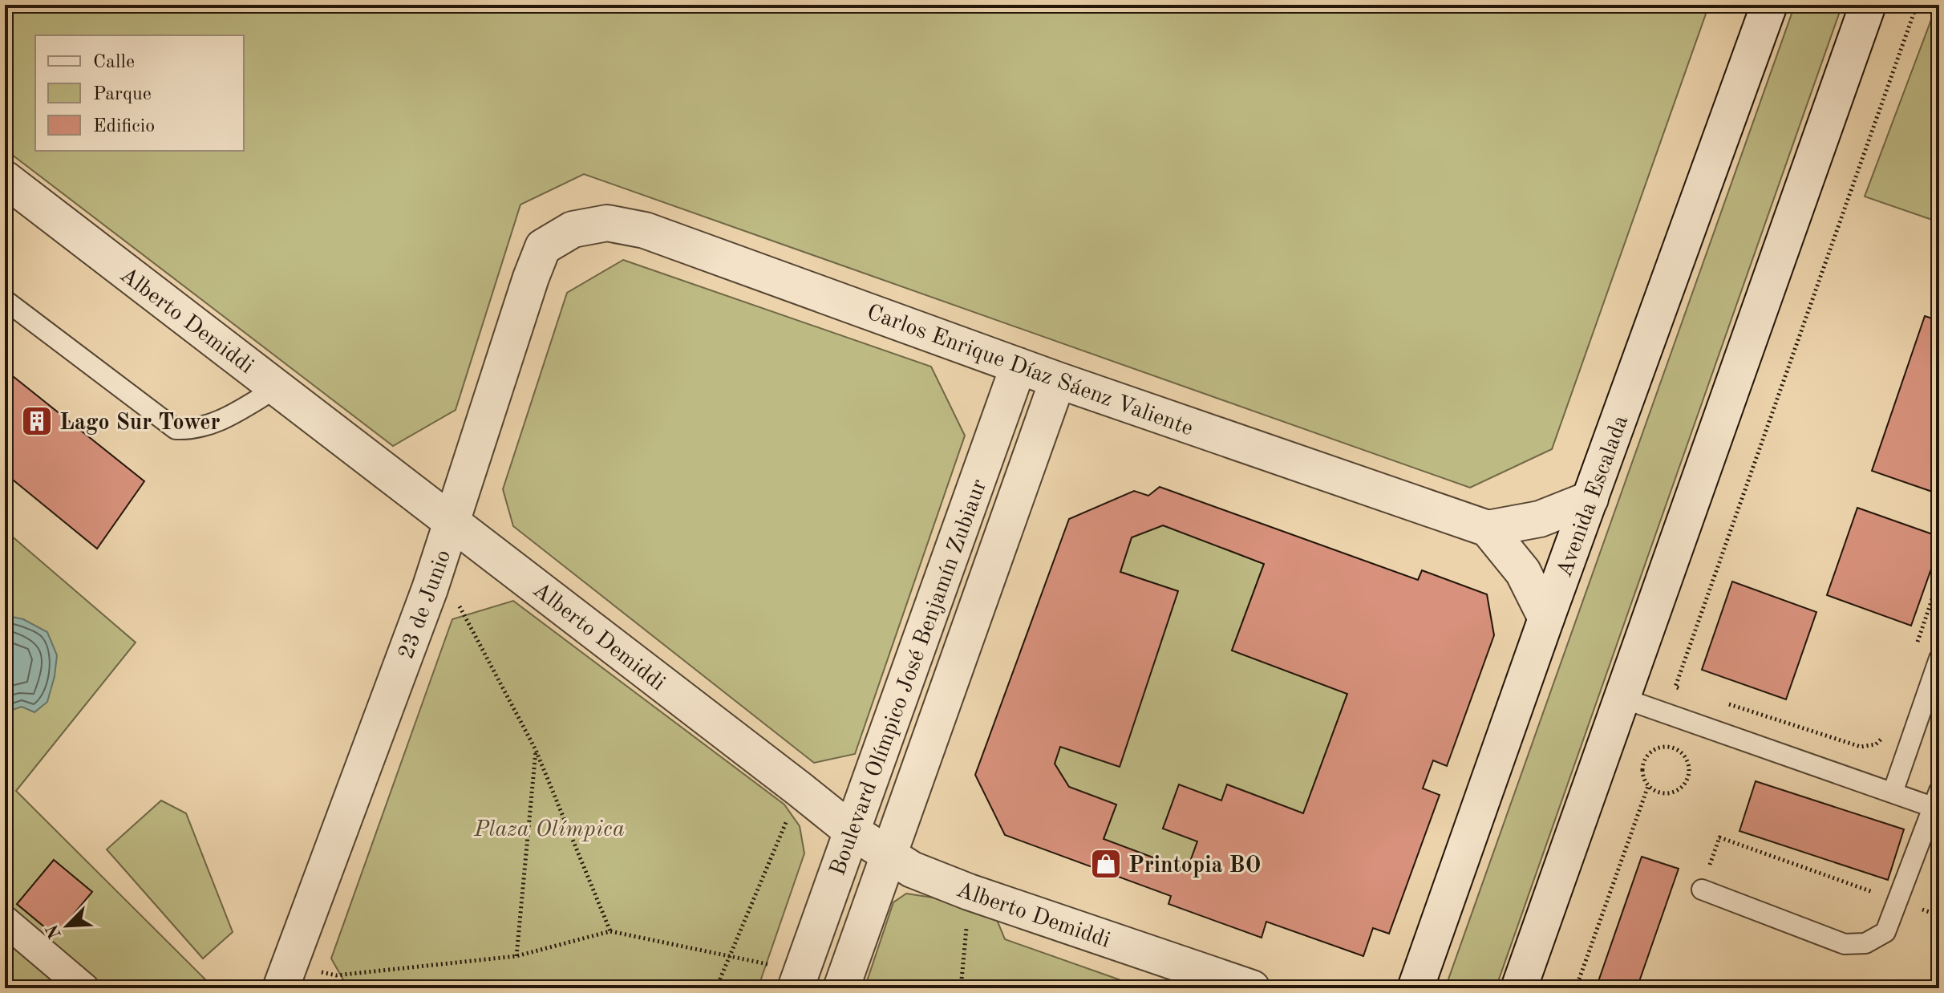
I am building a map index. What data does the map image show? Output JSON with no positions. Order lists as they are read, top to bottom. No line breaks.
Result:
{"streets":{"street":["Alberto Demiddi","Carlos Enrique Díaz Sáenz Valiente","Avenida Escalada","23 de Junio","Boulevard Olímpico José Benjamín Zubiaur"]},"crossings":[["Alberto Demiddi","23 de Junio"],["Alberto Demiddi","Boulevard Olímpico José Benjamín Zubiaur"],["Carlos Enrique Díaz Sáenz Valiente","Avenida Escalada"],["Carlos Enrique Díaz Sáenz Valiente","23 de Junio"],["Carlos Enrique Díaz Sáenz Valiente","Boulevard Olímpico José Benjamín Zubiaur"]],"parks":["Plaza Olímpica"],"places":{"building":["Lago Sur Tower"],"shop":["Printopia BO"]},"legend":["Calle","Parque","Edificio"],"north":"bottom left"}
